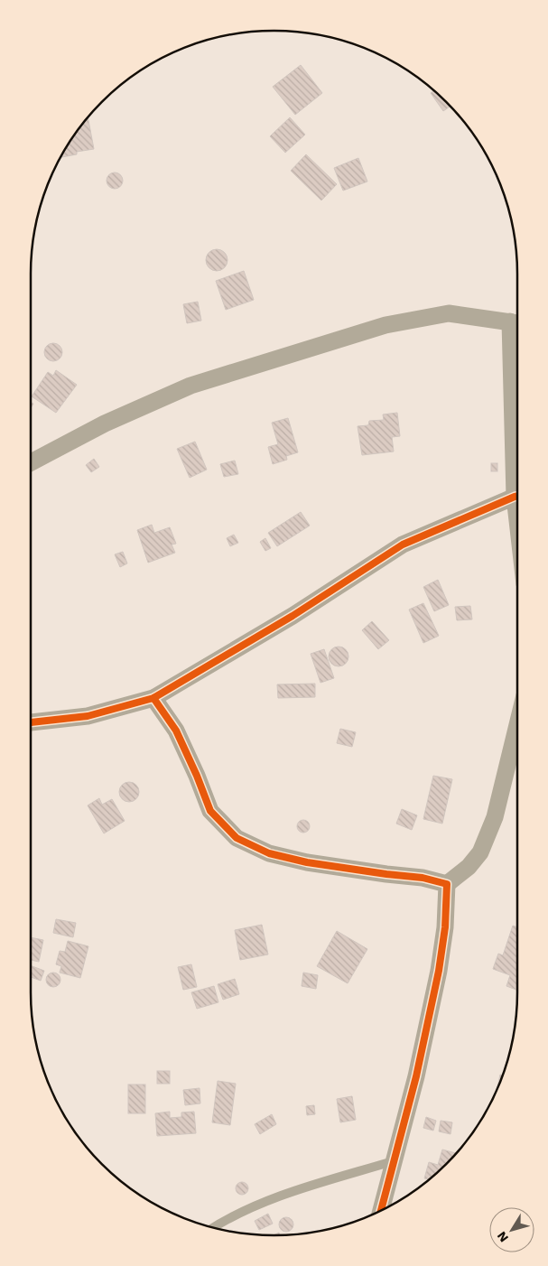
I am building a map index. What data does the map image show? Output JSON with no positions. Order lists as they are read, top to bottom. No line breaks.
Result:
{"north":"bottom left"}
